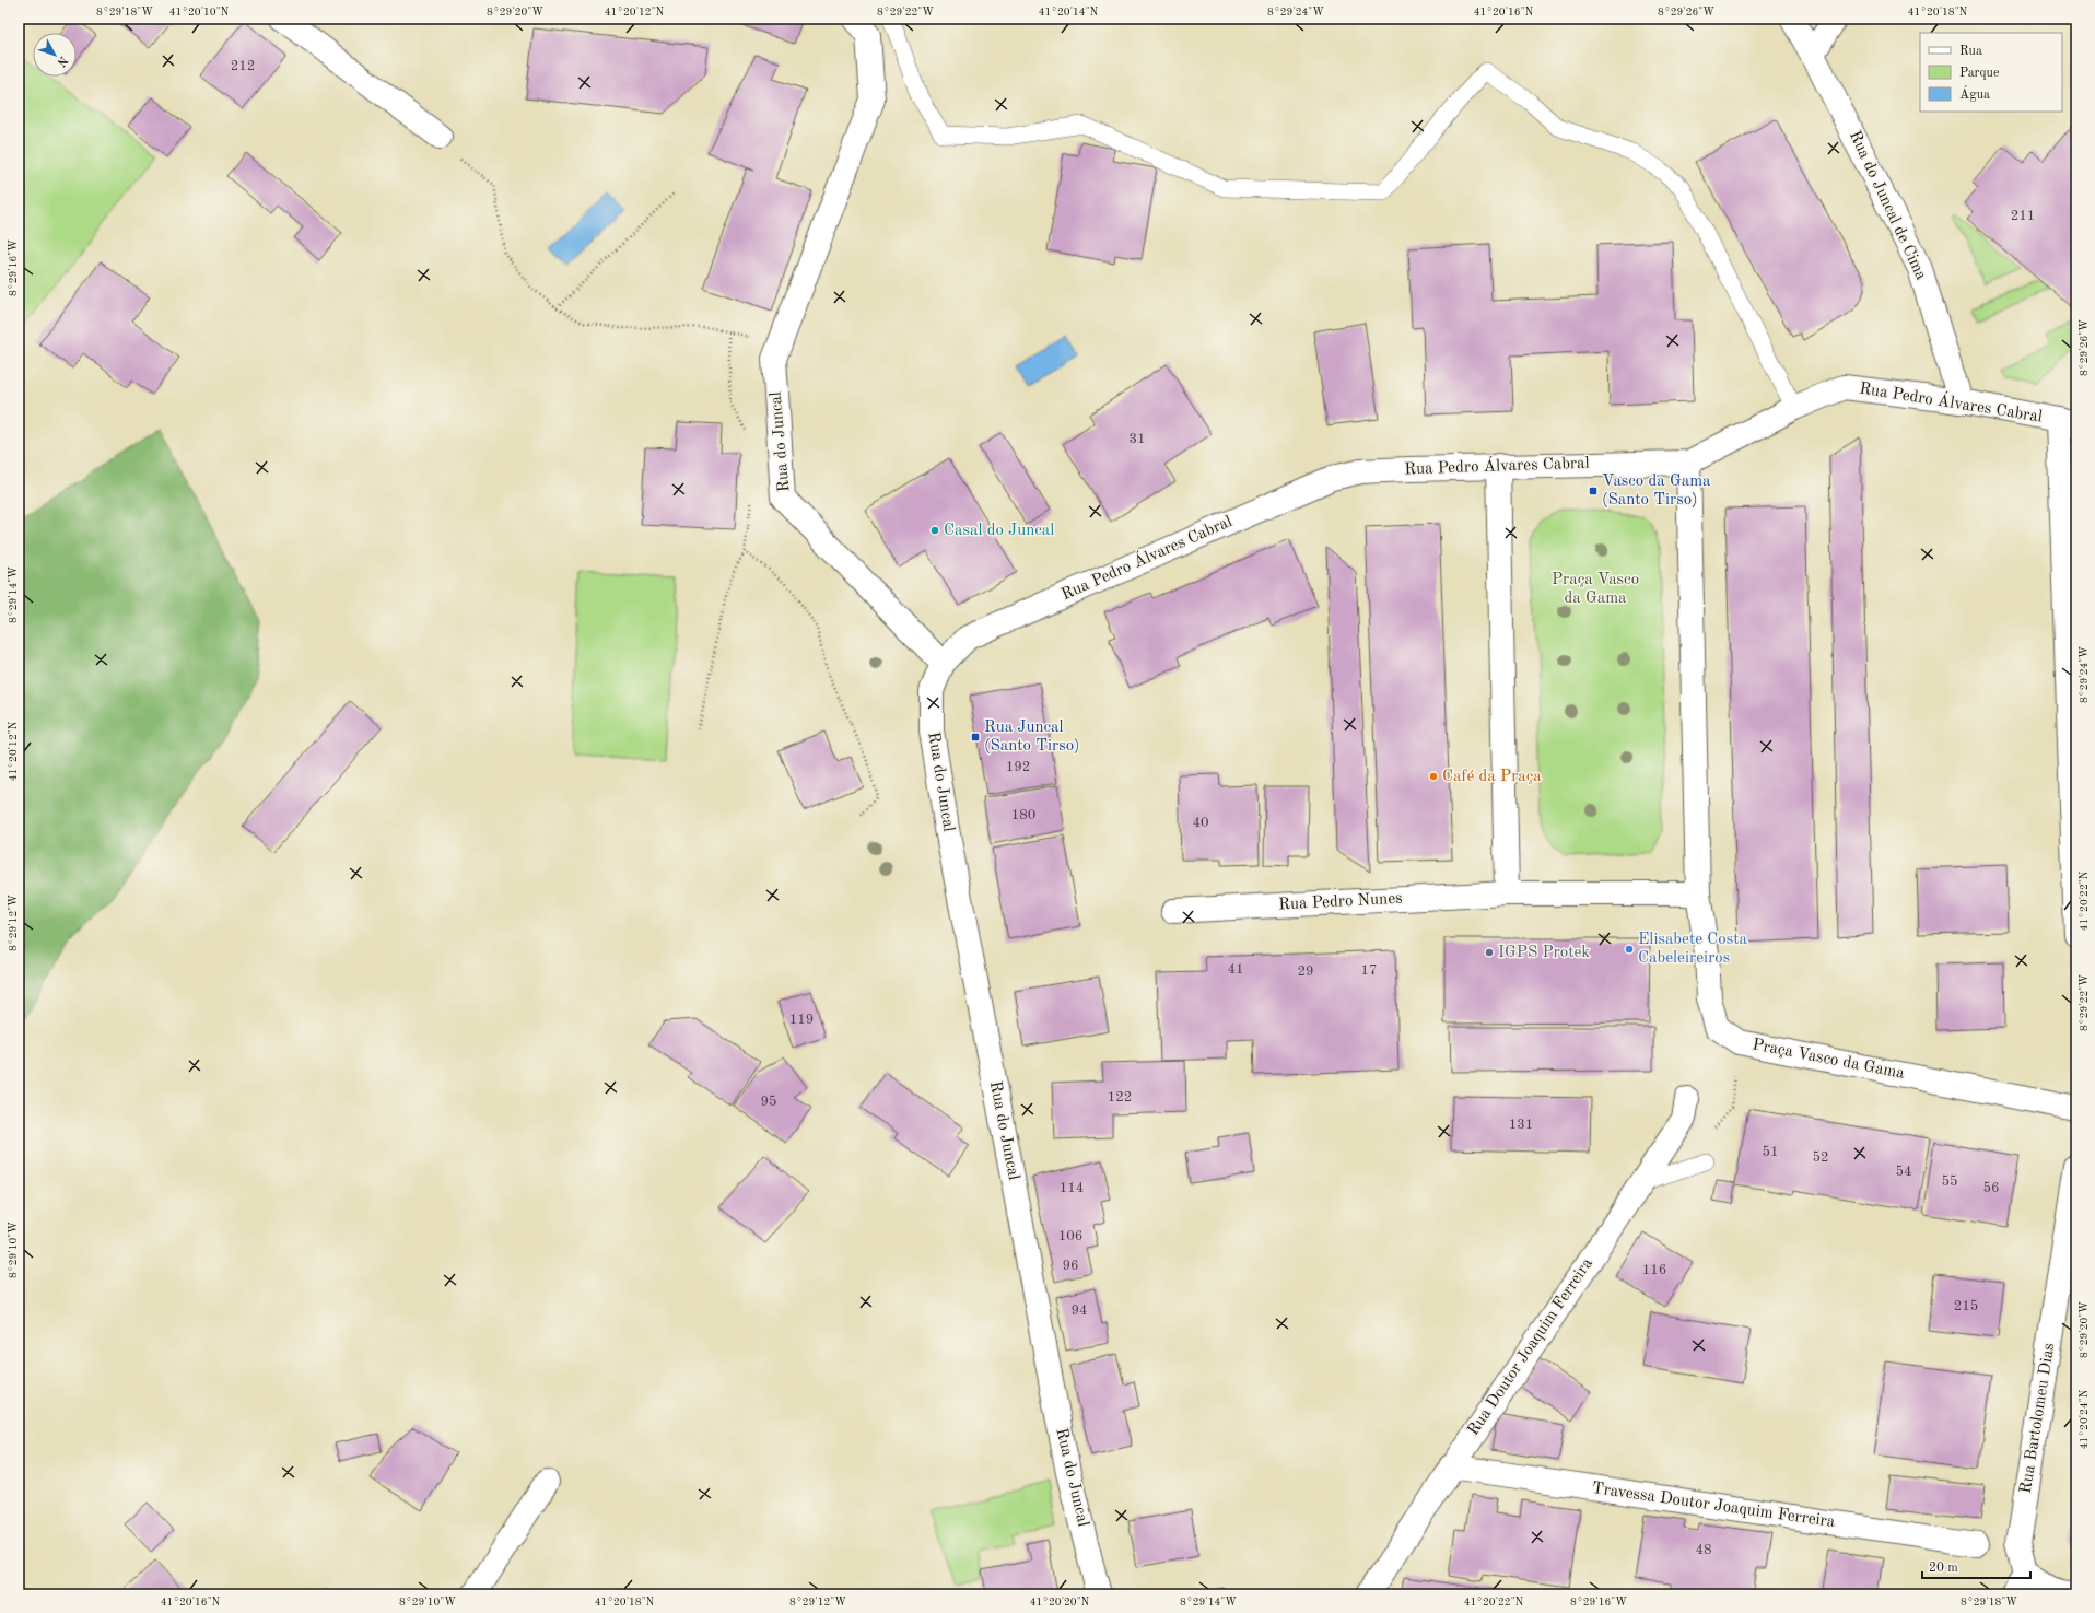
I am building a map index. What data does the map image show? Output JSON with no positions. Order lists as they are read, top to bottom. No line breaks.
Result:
{"streets":{"street":["Rua do Juncal de Cima","Rua Pedro Álvares Cabral","Rua do Juncal","Rua Pedro Nunes","Praça Vasco da Gama","Rua Doutor Joaquim Ferreira","Rua Bartolomeu Dias","Travessa Doutor Joaquim Ferreira"]},"crossings":[["Rua do Juncal de Cima","Rua Pedro Álvares Cabral"],["Rua Pedro Álvares Cabral","Rua do Juncal"],["Rua Pedro Álvares Cabral","Praça Vasco da Gama"],["Rua Doutor Joaquim Ferreira","Travessa Doutor Joaquim Ferreira"]],"parks":["Praça Vasco da Gama"],"places":{"transit":["Vasco da Gama (Santo Tirso)","Rua Juncal (Santo Tirso)"],"other":["Casal do Juncal","Café da Praça","Elisabete Costa Cabeleireiros","IGPS Protek"]},"house_numbers":["212","211","31","192","180","40","41","17","29","119","122","95","131","51","52","54","55","114","56","106","96","116","215","94","48"],"legend":["Rua","Parque","Água"],"scale_bar":"20 m","north":"bottom right","coordinates":["8°29'18\"W","41°20'10\"N","8°29'20\"W","41°20'12\"N","8°29'22\"W","41°20'14\"N","8°29'24\"W","41°20'16\"N","8°29'26\"W","41°20'18\"N","8°29'16\"W","8°29'14\"W","41°20'22\"N","8°29'12\"W","8°29'10\"W","41°20'24\"N","41°20'20\"N"]}
